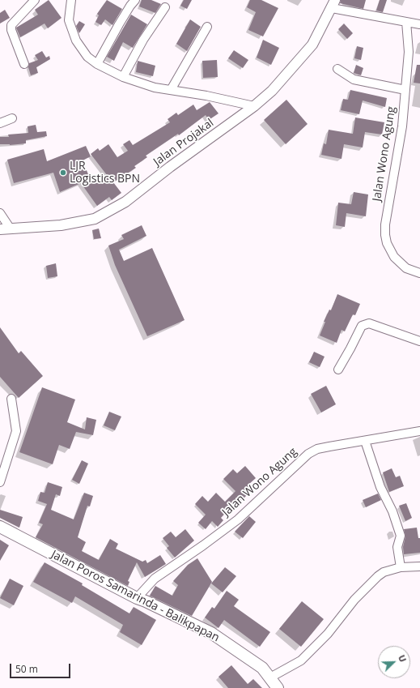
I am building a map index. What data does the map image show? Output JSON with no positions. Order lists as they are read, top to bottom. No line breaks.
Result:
{"streets":{"highway":["Jalan Poros Samarinda - Balikpapan"],"main road":["Jalan Projakal"],"street":["Jalan Wono Agung"]},"crossings":[["Jalan Wono Agung","Jalan Poros Samarinda - Balikpapan"]],"places":["LJR Logistics BPN"],"scale_bar":"50 m","north":"top right"}
